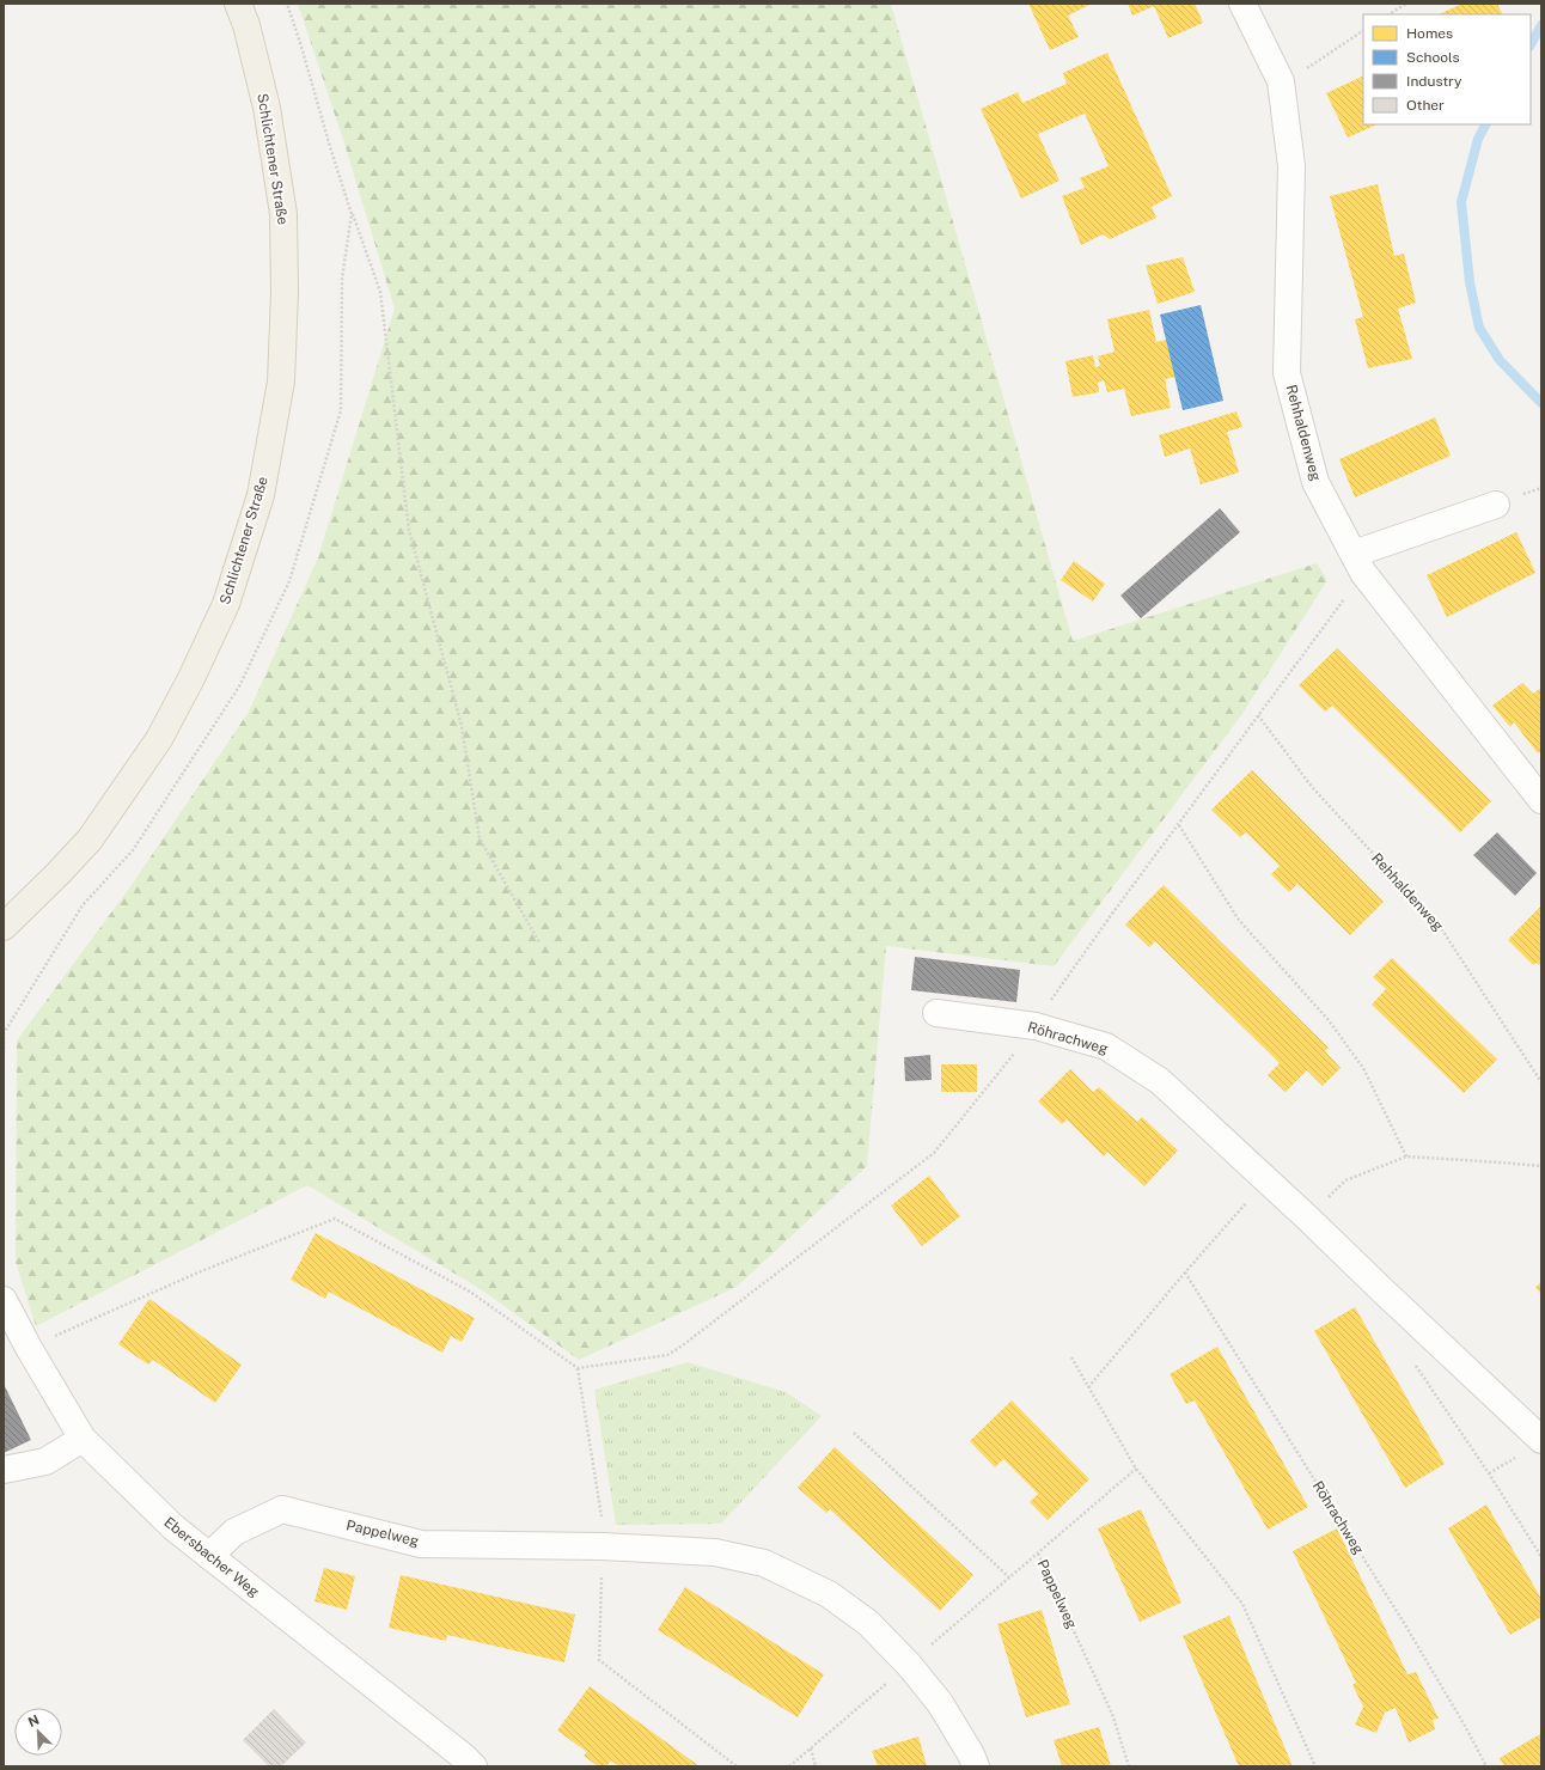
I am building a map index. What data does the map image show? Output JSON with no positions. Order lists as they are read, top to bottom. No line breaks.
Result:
{"streets":{"main road":["Schlichtener Straße"],"street":["Rehhaldenweg","Röhrachweg","Pappelweg","Ebersbacher Weg"]},"crossings":[["Pappelweg","Ebersbacher Weg"]],"legend":["Homes","Schools","Industry","Other"],"north":"top left"}
